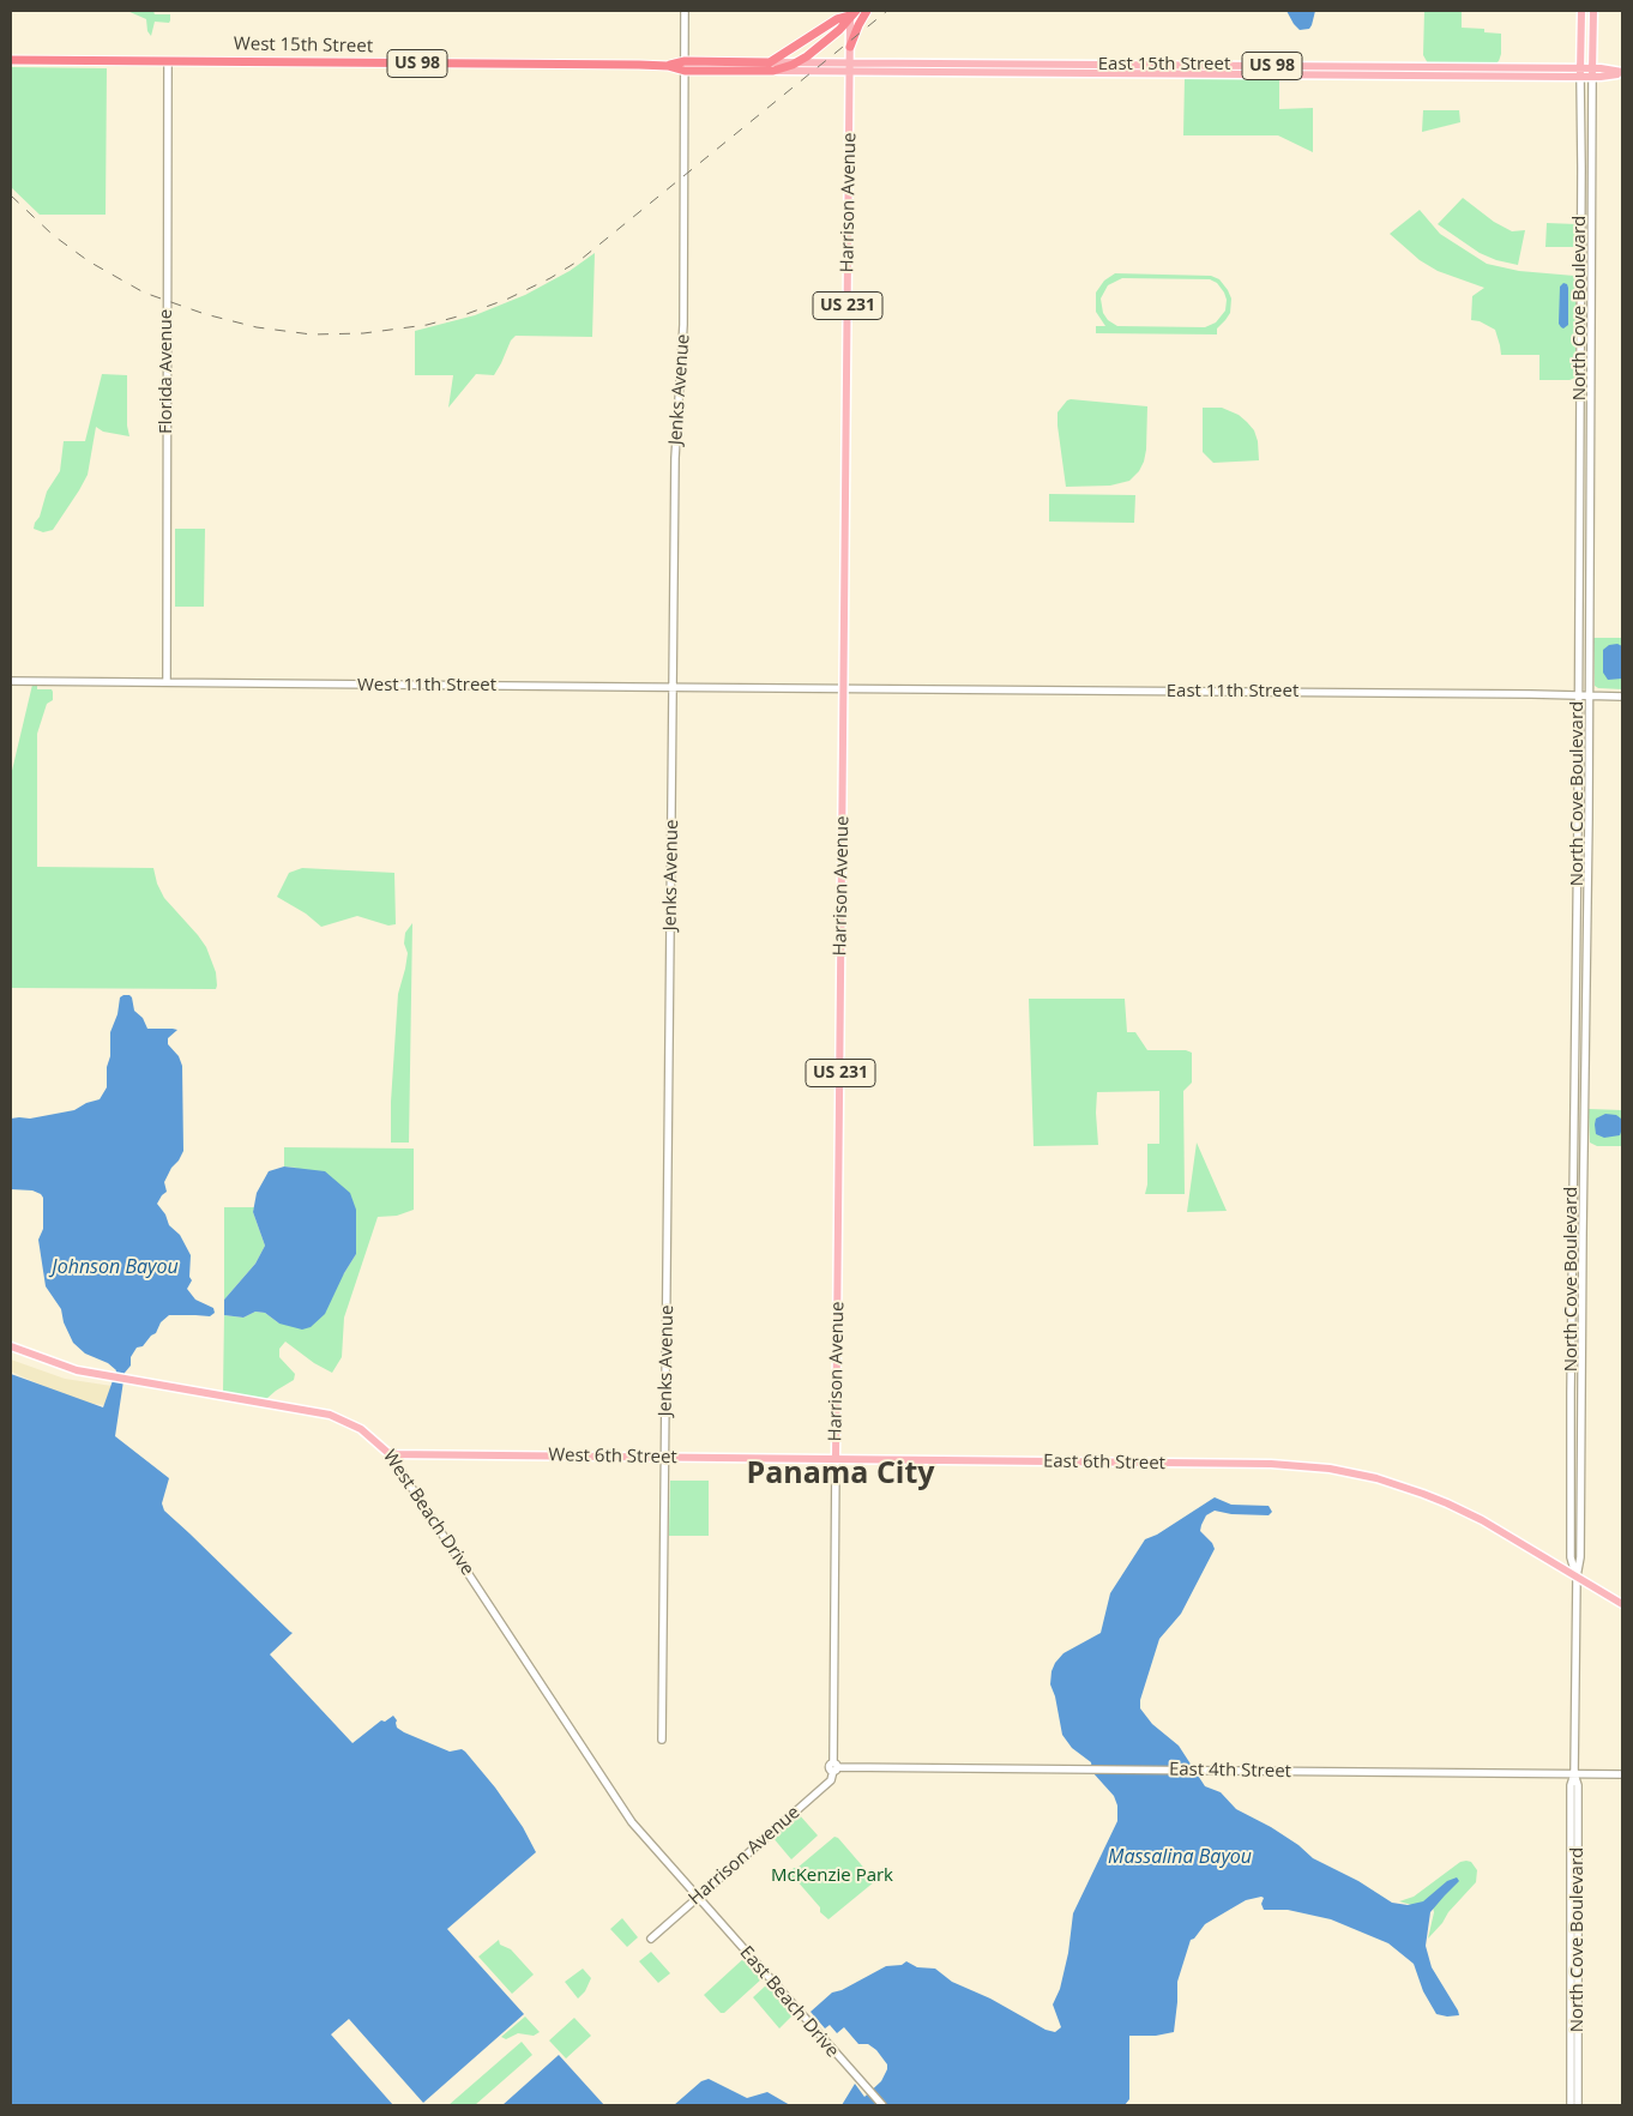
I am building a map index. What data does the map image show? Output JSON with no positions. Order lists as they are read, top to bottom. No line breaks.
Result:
{"streets":{"highway":["West 15th Street","US 98"],"main road":["East 15th Street","Harrison Avenue","US 231","North Cove Boulevard","West 6th Street","East 6th Street","West Beach Drive"],"street":["Florida Avenue","Jenks Avenue","West 11th Street","East 11th Street","East 4th Street","East Beach Drive"]},"crossings":[["West 15th Street","East 15th Street"],["West 15th Street","Harrison Avenue"],["West 15th Street","Florida Avenue"],["West 15th Street","Jenks Avenue"],["East 15th Street","Harrison Avenue"],["East 15th Street","North Cove Boulevard"],["Harrison Avenue","West 11th Street"],["Harrison Avenue","East 11th Street"],["Harrison Avenue","West 6th Street"],["Harrison Avenue","East 6th Street"],["Harrison Avenue","West Beach Drive"],["Harrison Avenue","East 4th Street"],["Harrison Avenue","East Beach Drive"],["North Cove Boulevard","East 11th Street"],["North Cove Boulevard","East 6th Street"],["North Cove Boulevard","East 4th Street"],["Florida Avenue","West 11th Street"],["Jenks Avenue","West 11th Street"],["Jenks Avenue","West 6th Street"],["West 11th Street","East 11th Street"],["West 6th Street","East 6th Street"],["West 6th Street","West Beach Drive"],["West Beach Drive","East Beach Drive"]],"districts":["Panama City"],"water":["Johnson Bayou","Massalina Bayou"],"parks":["McKenzie Park"]}
